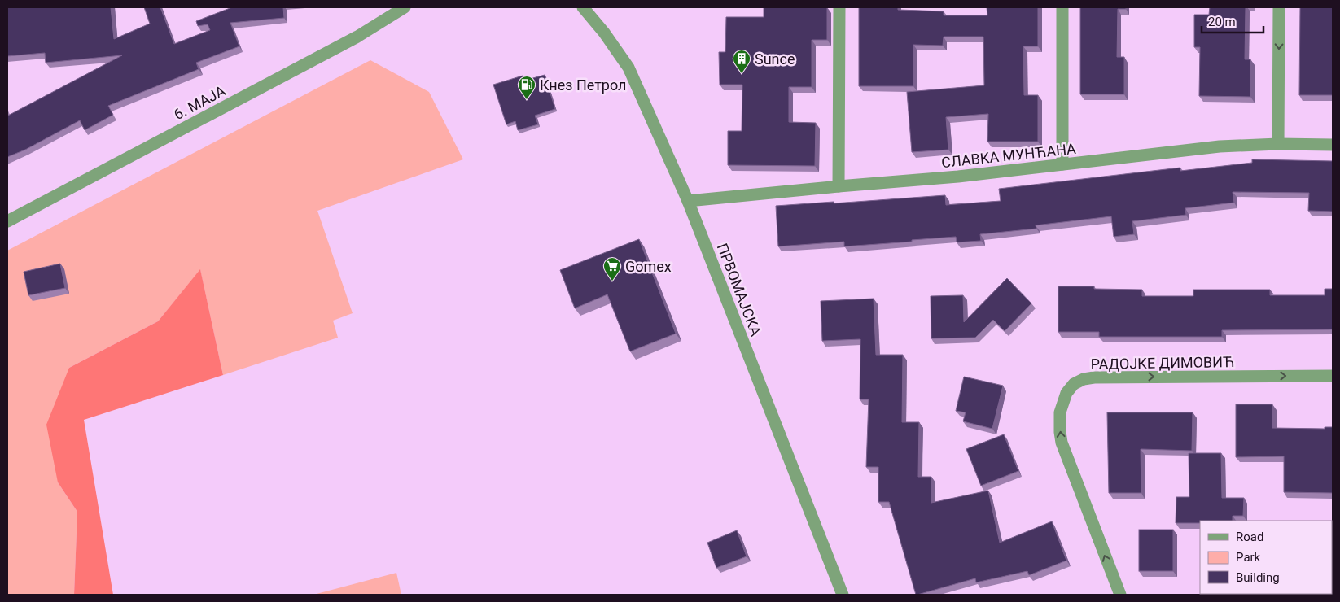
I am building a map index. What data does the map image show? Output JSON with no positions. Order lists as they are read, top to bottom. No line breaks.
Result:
{"streets":{"street":["6. МАЈА","СЛАВКА МУНЋАНА","ПРВОМАЈСКА","РАДОЈКЕ ДИМОВИЋ"]},"crossings":[["СЛАВКА МУНЋАНА","ПРВОМАЈСКА"]],"places":{"building":["Sunce"],"fuel station":["Кнез Петрол"],"supermarket":["Gomex"]},"legend":["Road","Park","Building"],"scale_bar":"20 m"}
